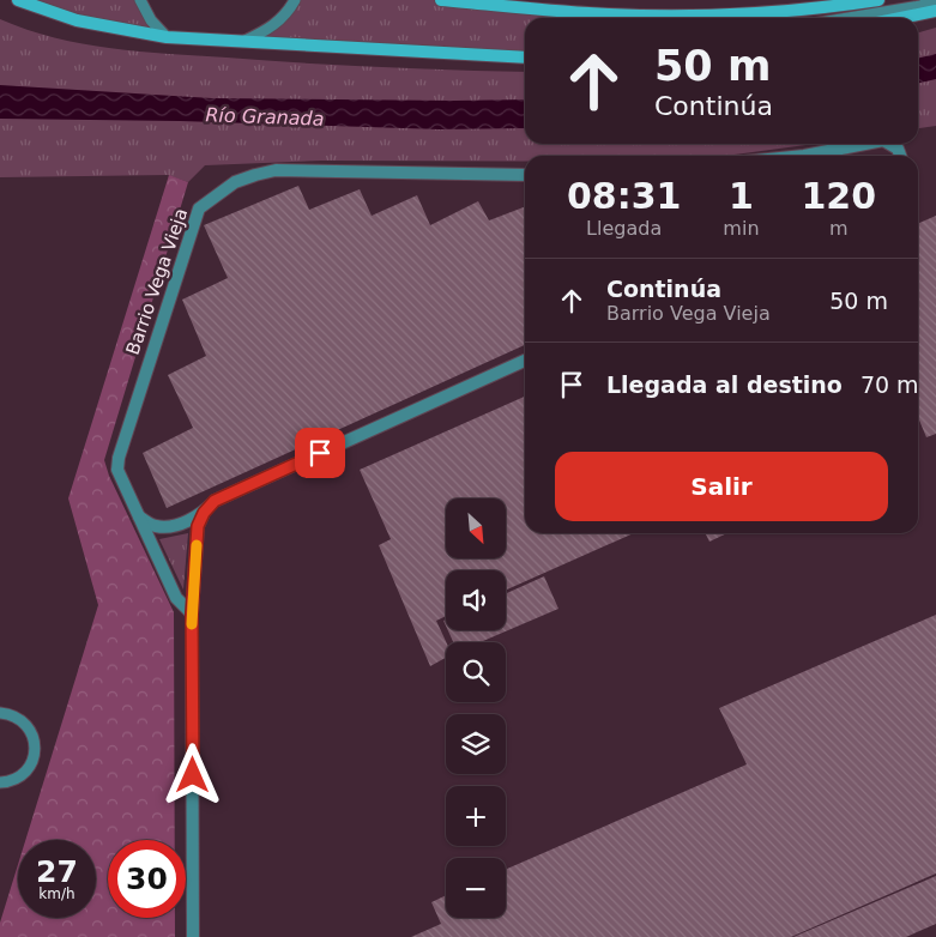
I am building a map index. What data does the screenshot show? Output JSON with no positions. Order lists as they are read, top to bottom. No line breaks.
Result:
{"streets":{"street":["Barrio Vega Vieja"]},"water":["Río Granada"],"north":"bottom right","page":{"turn":["50 m","Continúa"],"eta":["08:31","Llegada","1","min","120","m"],"list":[{"name":"Continúa","note":"Barrio Vega Vieja","value":"50 m"},{"name":"Llegada al destino","value":"70 m"}],"buttons":"Salir","map_buttons":["+","−"],"speed":"27 km/h","limit":"30"}}
